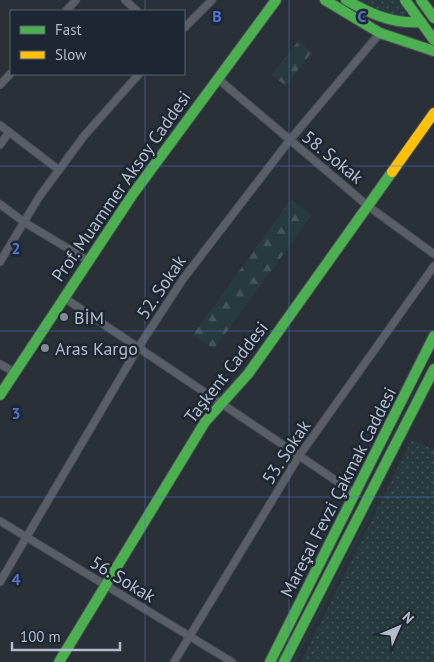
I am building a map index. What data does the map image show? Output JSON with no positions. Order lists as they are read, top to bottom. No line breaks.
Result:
{"streets":{"street":["58. Sokak","Prof. Muammer Aksoy Caddesi","52. Sokak","Taşkent Caddesi","53. Sokak","Mareşal Fevzi Çakmak Caddesi","56. Sokak"]},"crossings":[["58. Sokak","Prof. Muammer Aksoy Caddesi"],["58. Sokak","52. Sokak"],["58. Sokak","Taşkent Caddesi"],["52. Sokak","56. Sokak"],["Taşkent Caddesi","56. Sokak"],["53. Sokak","56. Sokak"]],"places":["BİM","Aras Kargo"],"legend":["Fast","Slow"],"scale_bar":"100 m","north":"top right","grid":{"columns":["B","C"],"rows":["2","3","4"]}}
